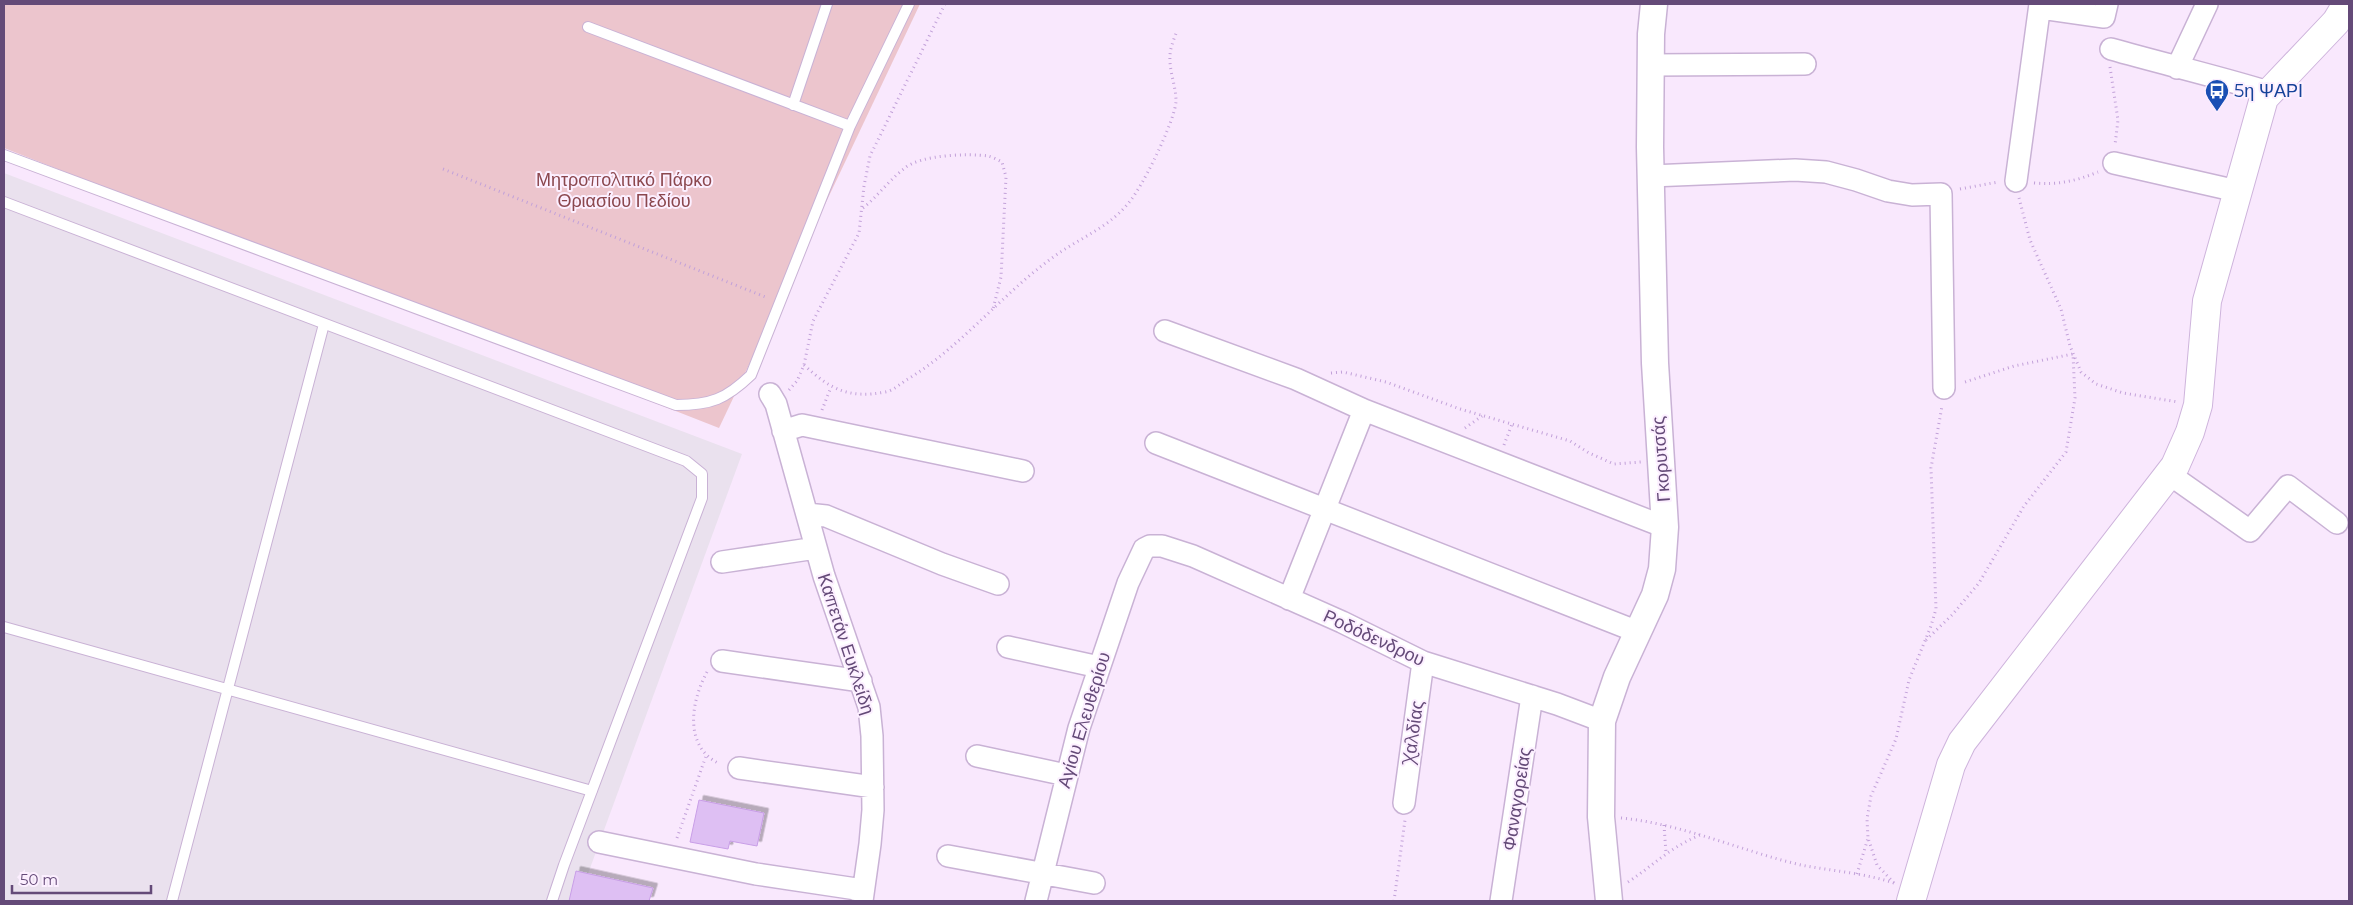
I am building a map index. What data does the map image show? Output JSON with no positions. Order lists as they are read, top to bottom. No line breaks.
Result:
{"streets":{"street":["Γκορυτσάς","Ροδόδενδρου","Καπετάν Ευκλείδη","Αγίου Ελευθερίου","Χαλδίας","Φαναγορείας"]},"crossings":[["Γκορυτσάς","Ροδόδενδρου"],["Ροδόδενδρου","Αγίου Ελευθερίου"],["Ροδόδενδρου","Χαλδίας"],["Ροδόδενδρου","Φαναγορείας"]],"parks":["Μητροπολιτικό Πάρκο Θριασίου Πεδίου"],"places":{"bus stop":["5η ΨΑΡΙ"]},"scale_bar":"50 m"}
